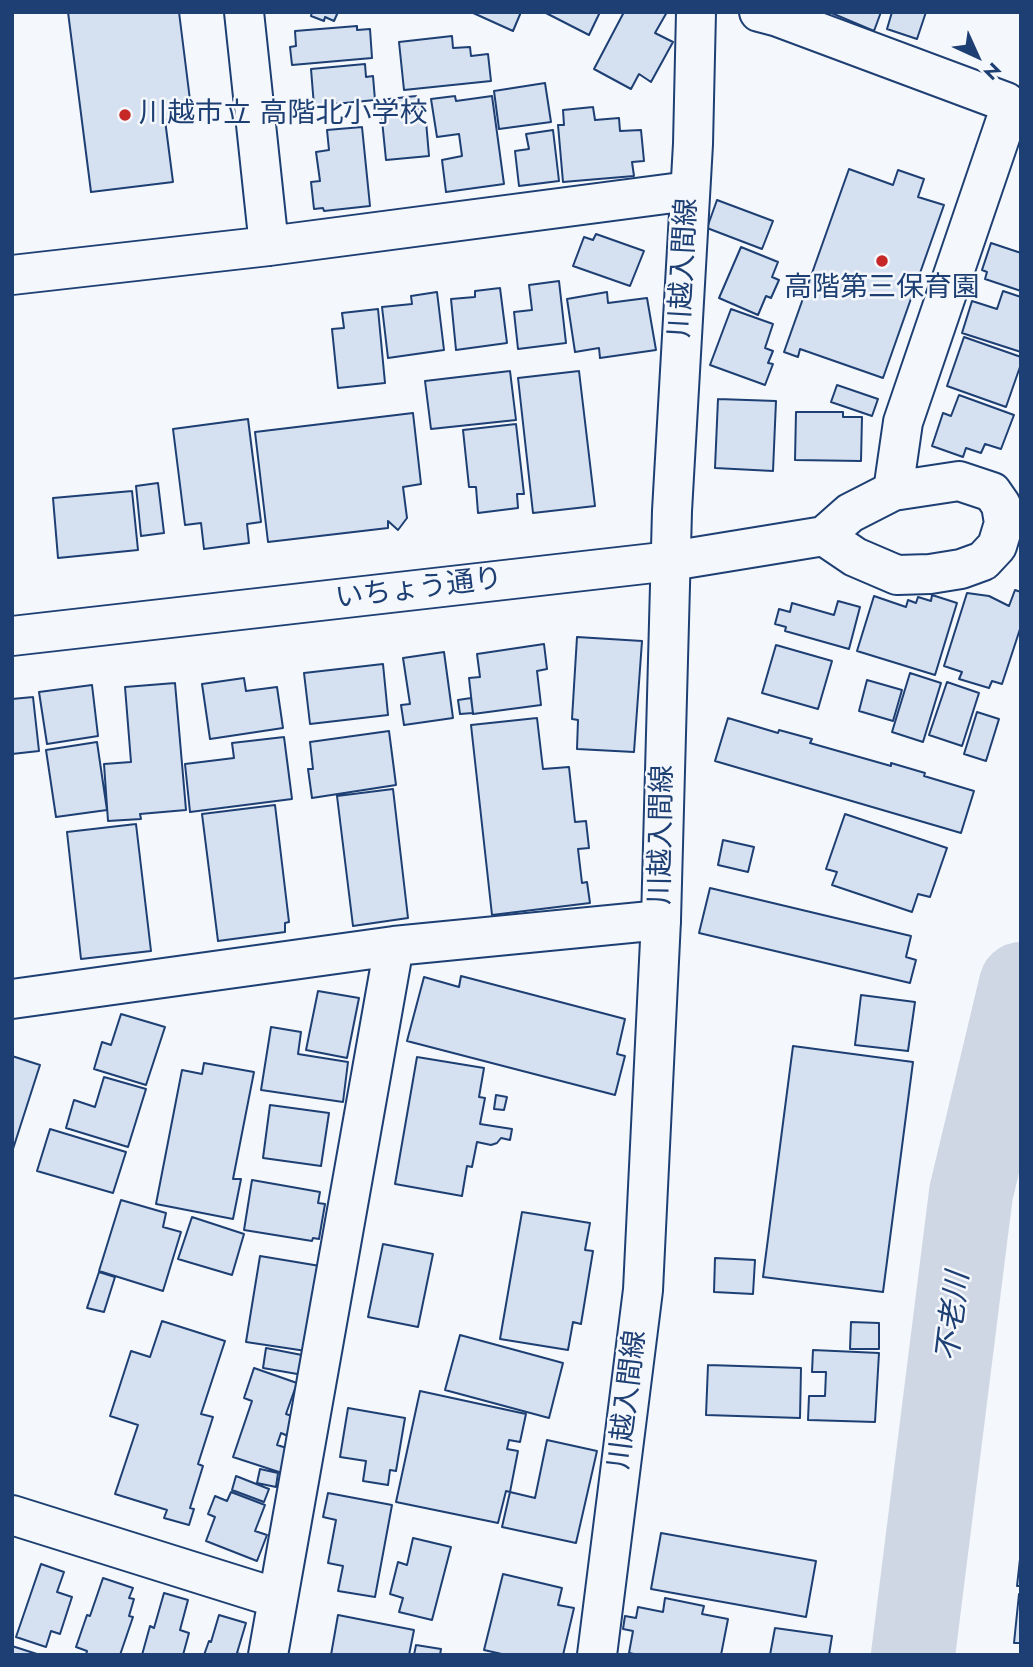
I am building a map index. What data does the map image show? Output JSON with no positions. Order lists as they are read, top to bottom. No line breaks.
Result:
{"streets":{"street":["川越入間線","いちょう通り"]},"crossings":[["川越入間線","いちょう通り"]],"water":["不老川"],"places":["川越市立 高階北小学校","高階第三保育園"],"north":"bottom right"}
